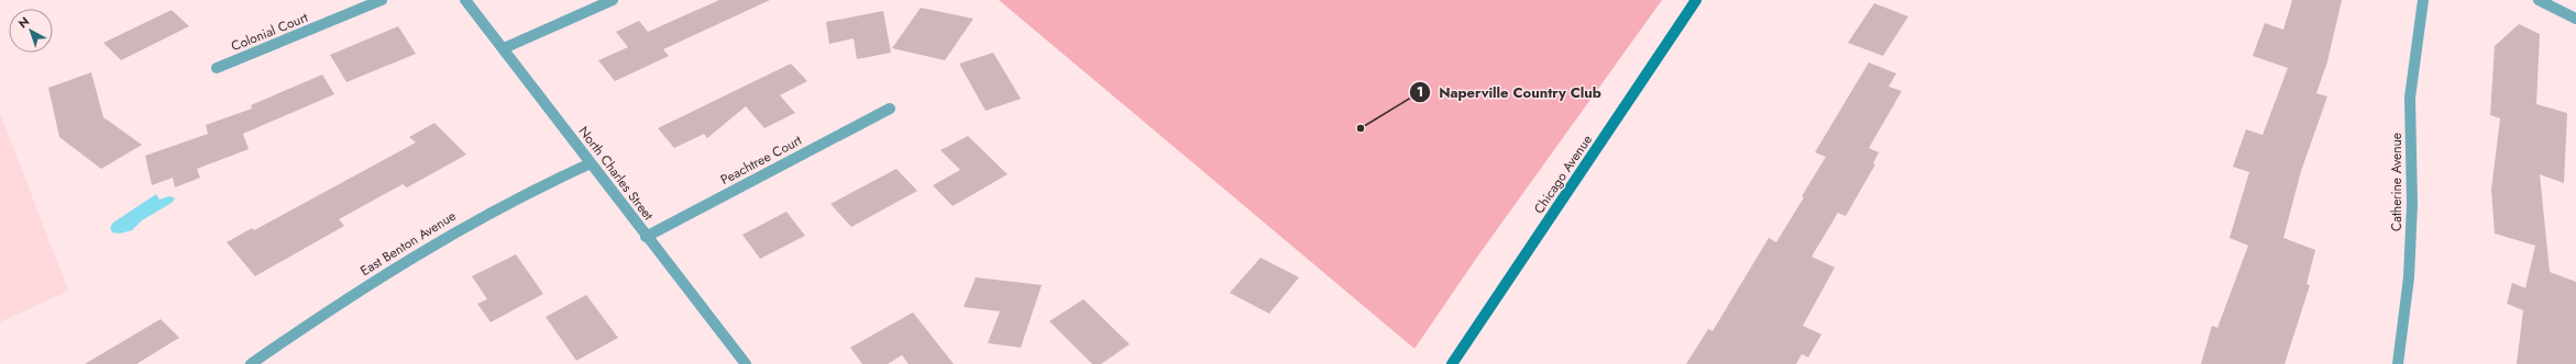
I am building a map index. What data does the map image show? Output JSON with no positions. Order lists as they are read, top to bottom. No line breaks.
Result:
{"streets":{"main road":["Chicago Avenue"],"street":["Colonial Court","Peachtree Court","North Charles Street","Catherine Avenue","East Benton Avenue"]},"crossings":[["Peachtree Court","North Charles Street"],["North Charles Street","East Benton Avenue"]],"places":["Naperville Country Club"],"north":"top left"}
